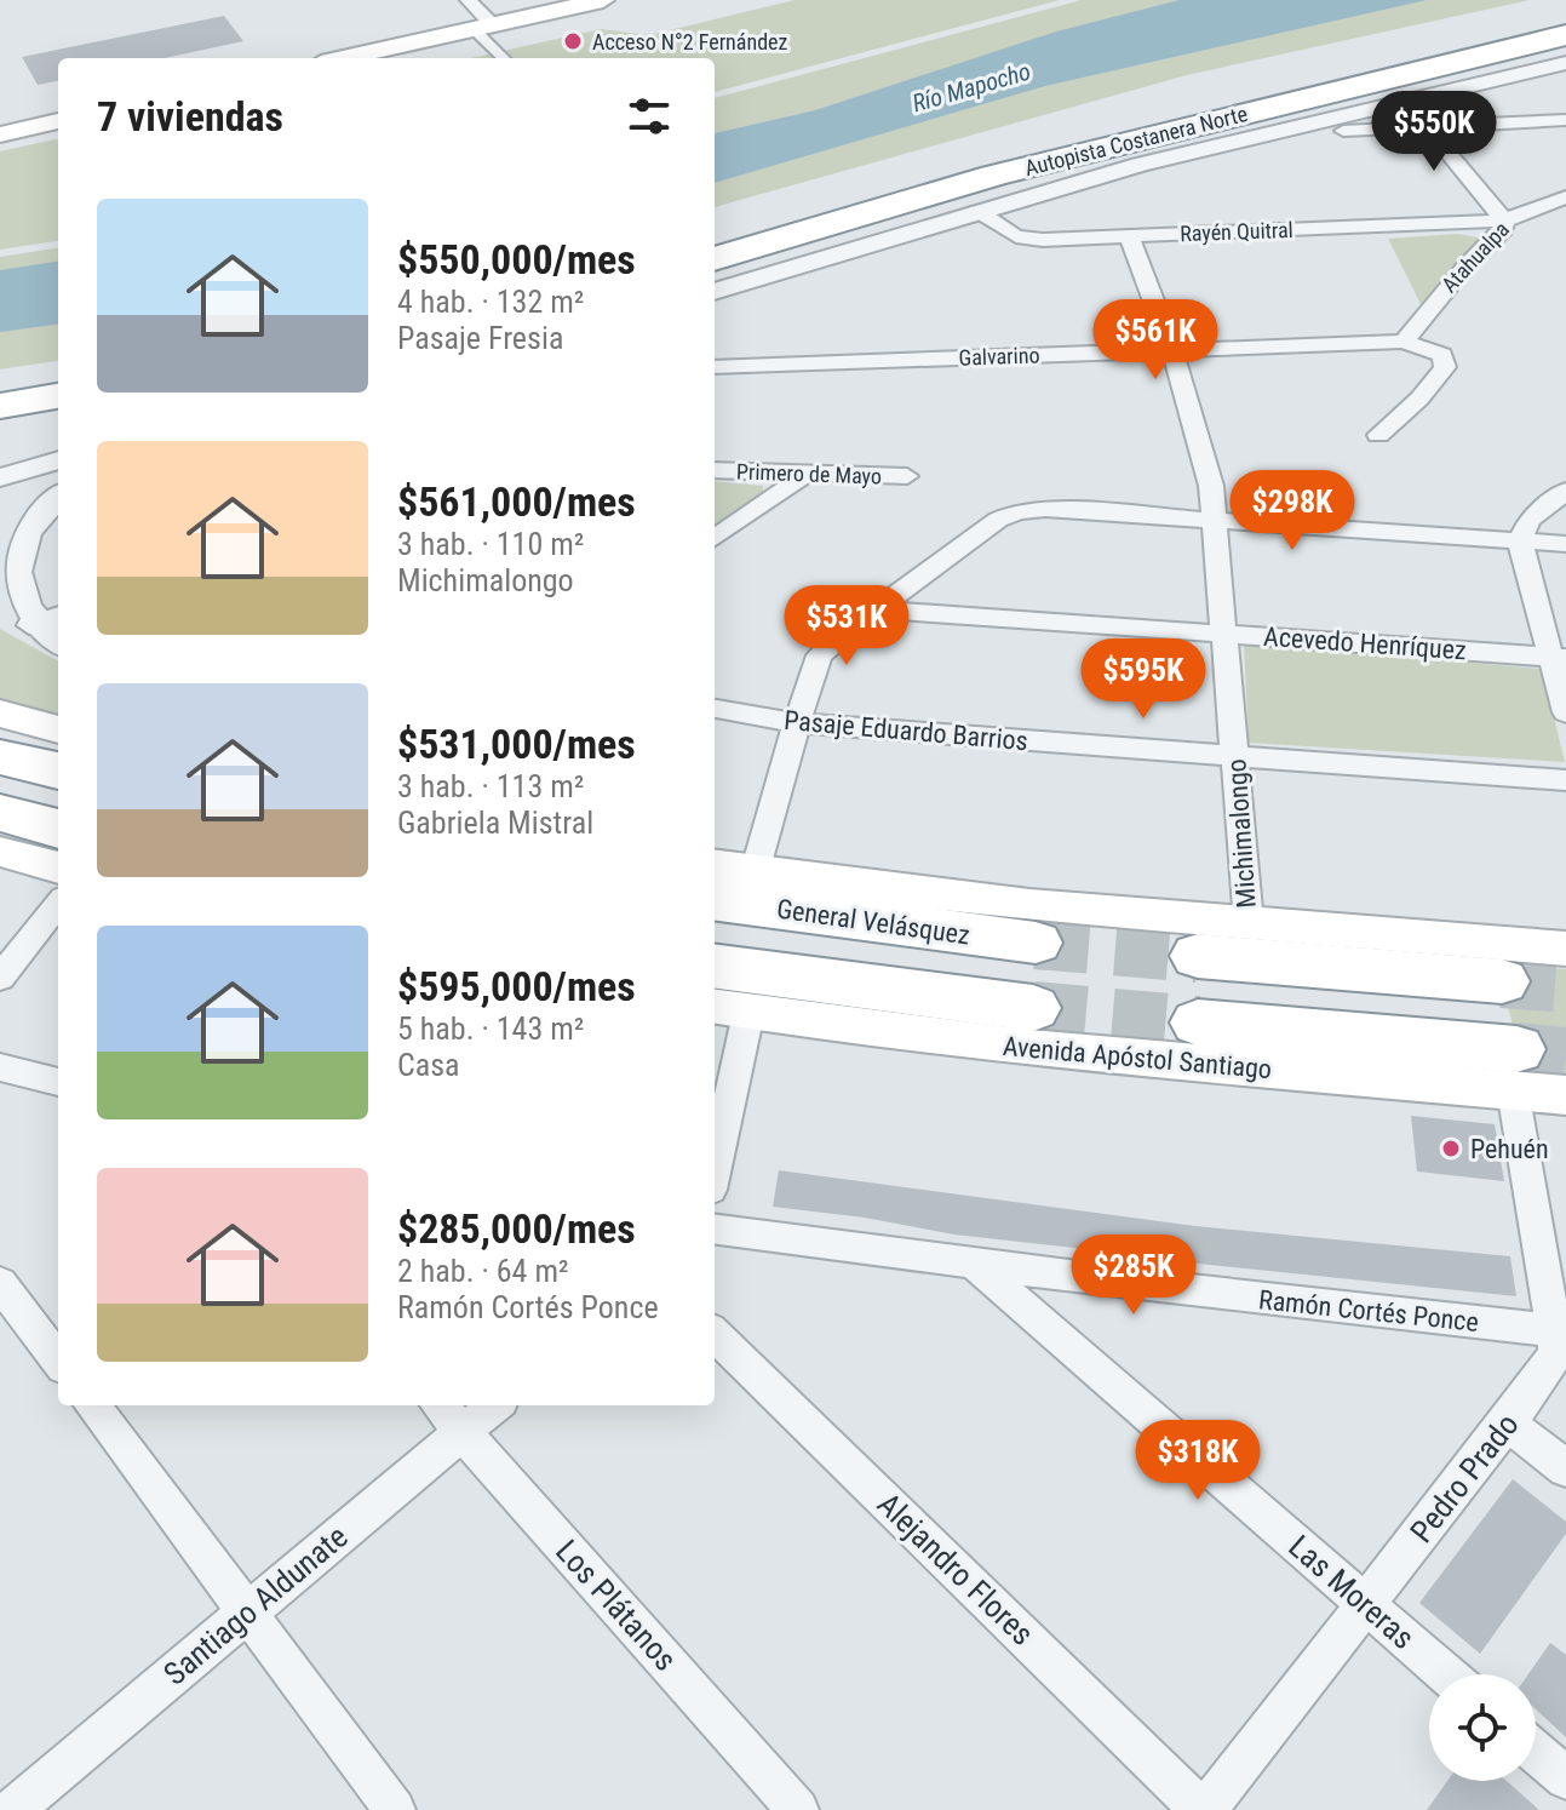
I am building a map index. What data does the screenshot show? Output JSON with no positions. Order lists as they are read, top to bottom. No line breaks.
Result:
{"streets":{"highway":["Autopista Costanera Norte","General Velásquez"],"main road":["Avenida Apóstol Santiago"],"street":["Rayén Quitral","Atahualpa","Galvarino","Primero de Mayo","Acevedo Henríquez","Pasaje Eduardo Barrios","Michimalongo","Ramón Cortés Ponce","Pedro Prado","Alejandro Flores","Las Moreras","Santiago Aldunate","Los Plátanos"]},"crossings":[["Rayén Quitral","Atahualpa"],["Rayén Quitral","Michimalongo"],["Atahualpa","Galvarino"],["Galvarino","Michimalongo"],["Acevedo Henríquez","Michimalongo"],["Pasaje Eduardo Barrios","Michimalongo"],["Avenida Apóstol Santiago","Pedro Prado"],["Ramón Cortés Ponce","Pedro Prado"],["Ramón Cortés Ponce","Las Moreras"],["Pedro Prado","Alejandro Flores"],["Pedro Prado","Las Moreras"],["Santiago Aldunate","Los Plátanos"]],"water":["Río Mapocho"],"places":["Acceso N°2 Fernández","Pehuén"],"page":{"heading":"7 viviendas","price":["$550K","$561K","$298K","$531K","$595K","$285K","$318K"],"list":[{"name":"$550,000/mes","note":"4 hab. · 132 m² · Pasaje Fresia"},{"name":"$561,000/mes","note":"3 hab. · 110 m² · Michimalongo"},{"name":"$531,000/mes","note":"3 hab. · 113 m² · Gabriela Mistral"},{"name":"$595,000/mes","note":"5 hab. · 143 m² · Casa"},{"name":"$285,000/mes","note":"2 hab. · 64 m² · Ramón Cortés Ponce"}]}}
